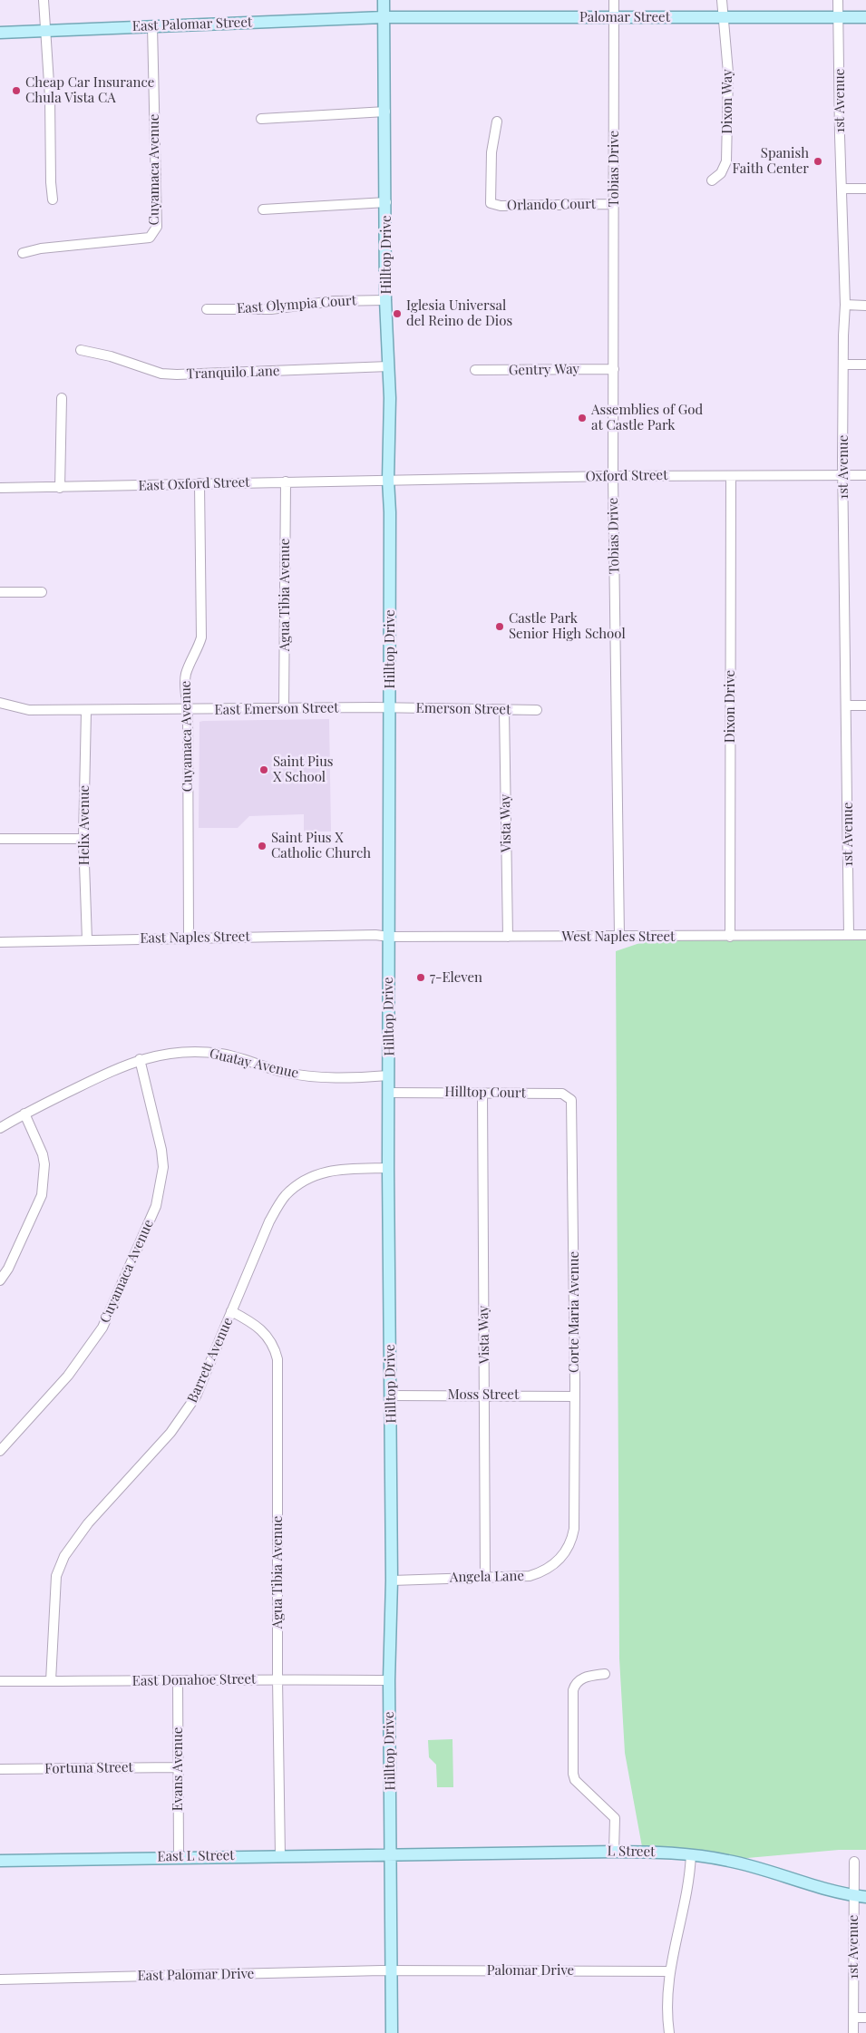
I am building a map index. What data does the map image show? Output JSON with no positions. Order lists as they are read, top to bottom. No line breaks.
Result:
{"streets":{"main road":["Palomar Street","East Palomar Street","Hilltop Drive","L Street","East L Street"],"street":["1st Avenue","Dixon Way","Tobias Drive","Cuyamaca Avenue","Orlando Court","East Olympia Court","Gentry Way","Tranquilo Lane","Oxford Street","East Oxford Street","Agua Tibia Avenue","Dixon Drive","East Emerson Street","Emerson Street","Vista Way","Helix Avenue","West Naples Street","East Naples Street","Guatay Avenue","Hilltop Court","Corte Maria Avenue","Barrett Avenue","Moss Street","Angela Lane","East Donahoe Street","Fortuna Street","Evans Avenue","Palomar Drive","East Palomar Drive"]},"crossings":[["Palomar Street","East Palomar Street"],["Palomar Street","1st Avenue"],["Palomar Street","Dixon Way"],["Palomar Street","Tobias Drive"],["Palomar Street","Hilltop Drive"],["East Palomar Street","Cuyamaca Avenue"],["East Palomar Street","Hilltop Drive"],["1st Avenue","Oxford Street"],["1st Avenue","West Naples Street"],["1st Avenue","L Street"],["Tobias Drive","Orlando Court"],["Tobias Drive","Gentry Way"],["Tobias Drive","Oxford Street"],["Tobias Drive","West Naples Street"],["Cuyamaca Avenue","East Oxford Street"],["Cuyamaca Avenue","East Emerson Street"],["Cuyamaca Avenue","East Naples Street"],["Cuyamaca Avenue","Guatay Avenue"],["Hilltop Drive","East Olympia Court"],["Hilltop Drive","Tranquilo Lane"],["Hilltop Drive","Oxford Street"],["Hilltop Drive","East Oxford Street"],["Hilltop Drive","East Emerson Street"],["Hilltop Drive","Emerson Street"],["Hilltop Drive","West Naples Street"],["Hilltop Drive","East Naples Street"],["Hilltop Drive","Guatay Avenue"],["Hilltop Drive","Hilltop Court"],["Hilltop Drive","Barrett Avenue"],["Hilltop Drive","Moss Street"],["Hilltop Drive","Angela Lane"],["Hilltop Drive","East Donahoe Street"],["Hilltop Drive","L Street"],["Hilltop Drive","East L Street"],["Hilltop Drive","Palomar Drive"],["Hilltop Drive","East Palomar Drive"],["Oxford Street","East Oxford Street"],["Oxford Street","Dixon Drive"],["East Oxford Street","Agua Tibia Avenue"],["Agua Tibia Avenue","East Emerson Street"],["Agua Tibia Avenue","Barrett Avenue"],["Agua Tibia Avenue","East Donahoe Street"],["Agua Tibia Avenue","East L Street"],["Dixon Drive","West Naples Street"],["East Emerson Street","Emerson Street"],["East Emerson Street","Helix Avenue"],["Emerson Street","Vista Way"],["Vista Way","West Naples Street"],["Vista Way","Hilltop Court"],["Vista Way","Moss Street"],["Vista Way","Angela Lane"],["Helix Avenue","East Naples Street"],["West Naples Street","East Naples Street"],["Hilltop Court","Corte Maria Avenue"],["Corte Maria Avenue","Moss Street"],["Corte Maria Avenue","Angela Lane"],["Barrett Avenue","East Donahoe Street"],["East Donahoe Street","Evans Avenue"],["Fortuna Street","Evans Avenue"],["Evans Avenue","East L Street"],["L Street","East L Street"],["Palomar Drive","East Palomar Drive"]],"places":["Cheap Car Insurance Chula Vista CA","Spanish Faith Center","Iglesia Universal del Reino de Dios","Assemblies of God at Castle Park","Castle Park Senior High School","Saint Pius X School","Saint Pius X Catholic Church","7-Eleven"]}
